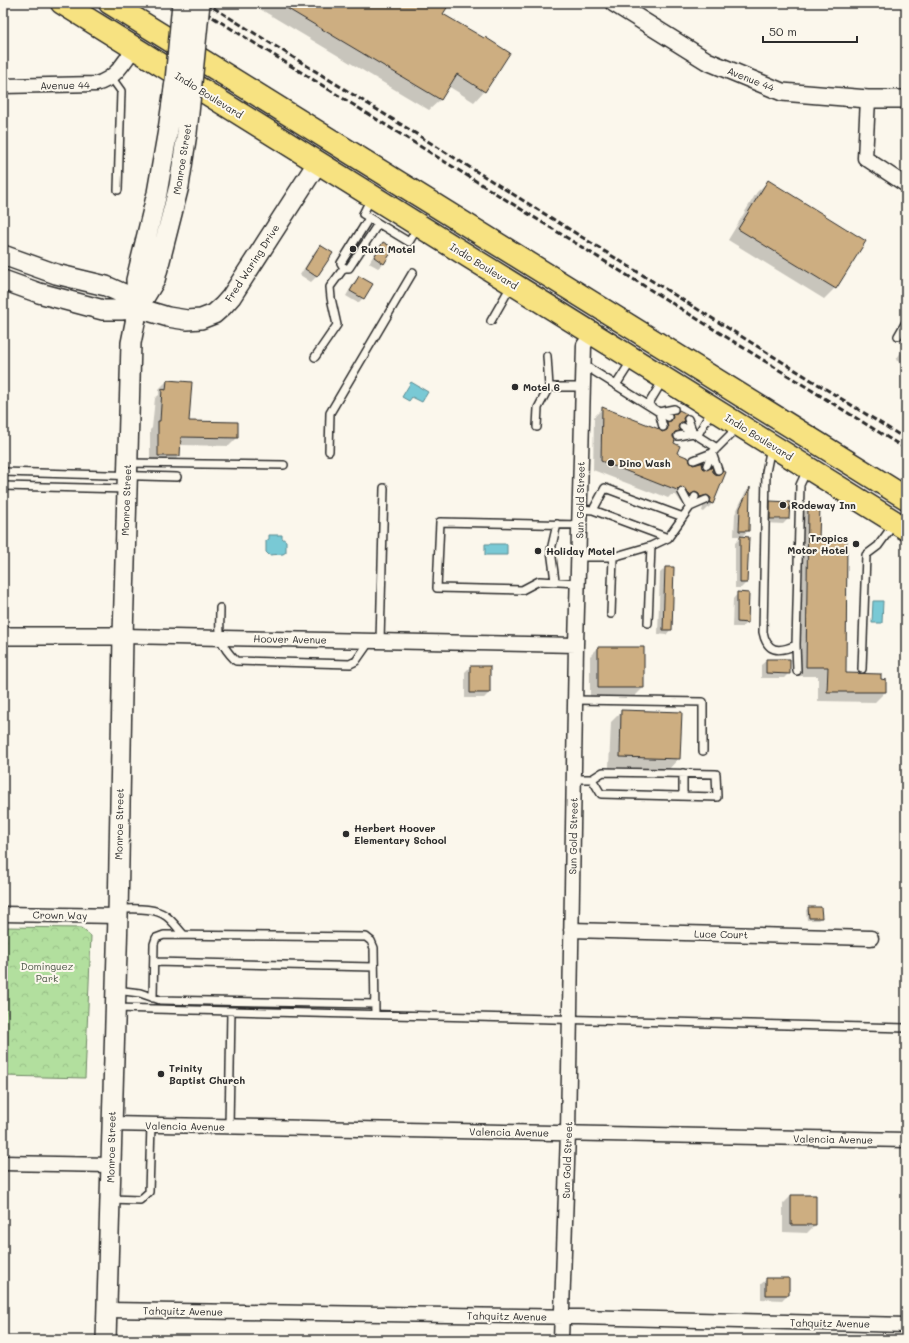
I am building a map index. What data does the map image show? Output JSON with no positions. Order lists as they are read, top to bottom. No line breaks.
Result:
{"streets":{"main road":["Indio Boulevard","Monroe Street","Fred Waring Drive"],"street":["Avenue 44","Sun Gold Street","Hoover Avenue","Crown Way","Luce Court","Valencia Avenue","Tahquitz Avenue"]},"crossings":[["Avenue 44","Indio Boulevard"],["Indio Boulevard","Fred Waring Drive"],["Indio Boulevard","Sun Gold Street"],["Monroe Street","Fred Waring Drive"],["Monroe Street","Hoover Avenue"],["Monroe Street","Crown Way"],["Monroe Street","Valencia Avenue"],["Monroe Street","Tahquitz Avenue"],["Sun Gold Street","Hoover Avenue"],["Sun Gold Street","Luce Court"],["Sun Gold Street","Valencia Avenue"],["Sun Gold Street","Tahquitz Avenue"]],"parks":["Dominguez Park"],"places":["Ruta Motel","Motel 6","Dino Wash","Rodeway Inn","Tropics Motor Hotel","Holiday Motel","Herbert Hoover Elementary School","Trinity Baptist Church"],"scale_bar":"50 m"}
